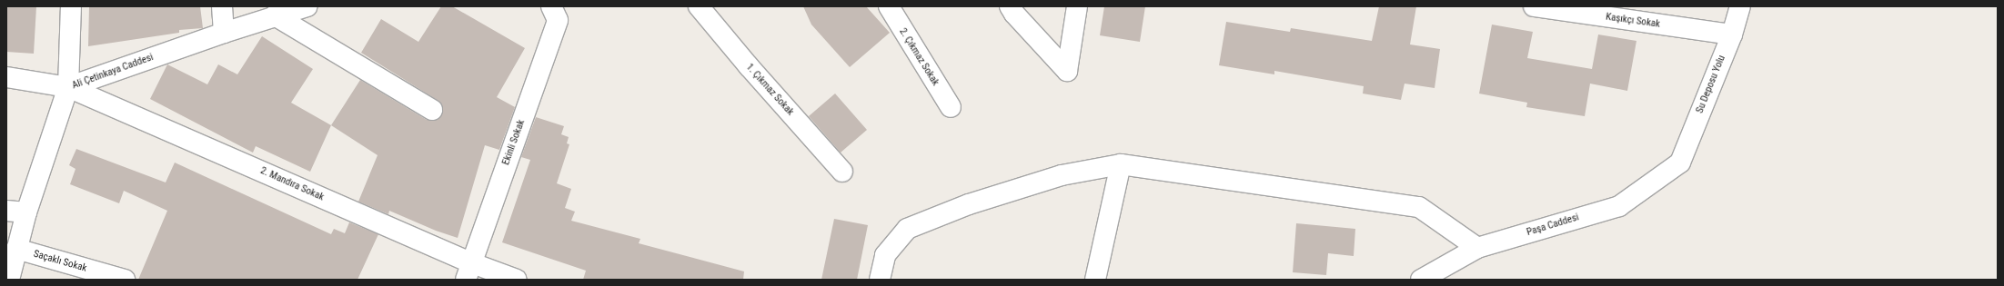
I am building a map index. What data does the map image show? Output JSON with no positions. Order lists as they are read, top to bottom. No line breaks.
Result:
{"streets":{"street":["Kaşıkçı Sokak","2. Çıkmaz Sokak","Ali Çetinkaya Caddesi","Su Deposu Yolu","1. Çıkmaz Sokak","Ekinli Sokak","2. Mandıra Sokak","Paşa Caddesi","Saçaklı Sokak"]},"crossings":[["Kaşıkçı Sokak","Su Deposu Yolu"],["Ali Çetinkaya Caddesi","2. Mandıra Sokak"],["Ali Çetinkaya Caddesi","Saçaklı Sokak"],["Su Deposu Yolu","Paşa Caddesi"],["Ekinli Sokak","2. Mandıra Sokak"]]}
